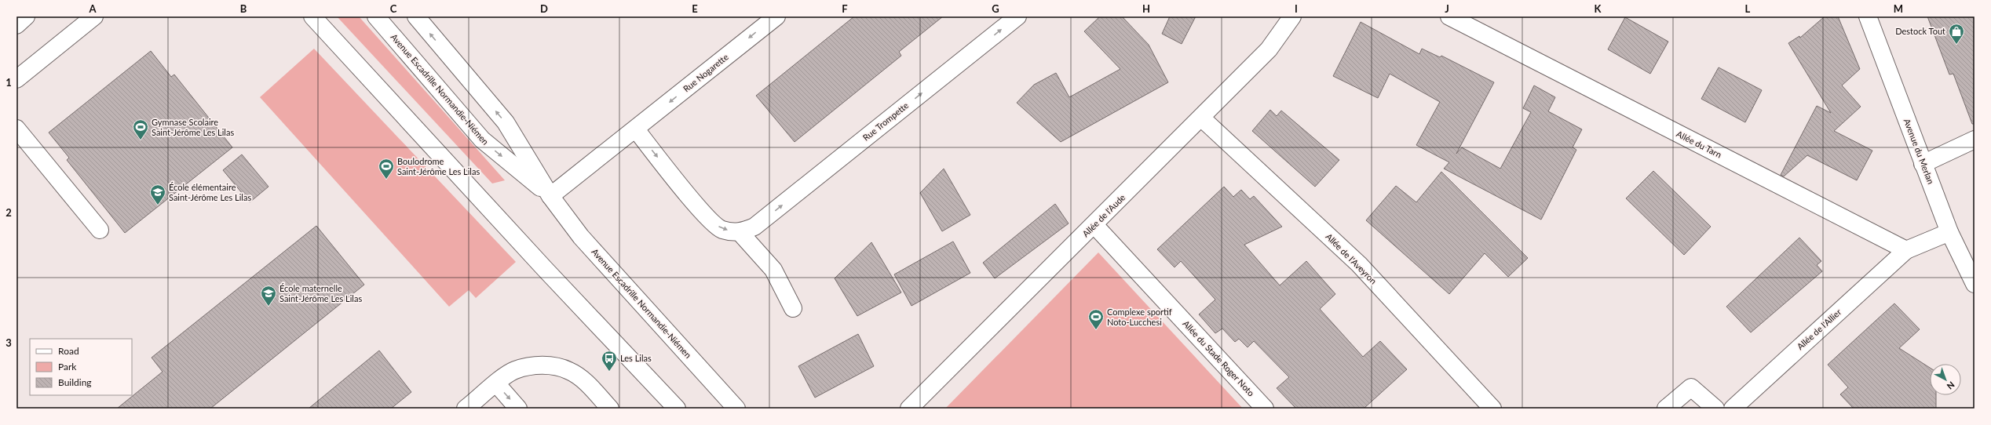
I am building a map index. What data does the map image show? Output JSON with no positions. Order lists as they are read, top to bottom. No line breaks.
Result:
{"streets":{"street":["Rue Nogarette","Avenue Escadrille Normandie-Niémen","Rue Trompette","Allée du Tarn","Avenue du Merlan","Allée de l'Aude","Allée de l'Aveyron","Allée de l'Allier","Allée du Stade Roger Noto"]},"crossings":[["Rue Nogarette","Avenue Escadrille Normandie-Niémen"],["Allée du Tarn","Allée de l'Allier"],["Allée de l'Aude","Allée de l'Aveyron"],["Allée de l'Aude","Allée du Stade Roger Noto"]],"one_way":["Rue Nogarette","Rue Trompette"],"places":{"shop":["Destock Tout"],"sports":["Gymnase Scolaire Saint-Jérôme Les Lilas","Boulodrome Saint-Jérôme Les Lilas","Complexe sportif Noto-Lucchesi"],"school or university":["École élémentaire Saint-Jérôme Les Lilas","École maternelle Saint-Jérôme Les Lilas"],"bus stop":["Les Lilas"]},"legend":["Road","Park","Building"],"north":"bottom right","grid":{"columns":["A","B","C","D","E","F","G","H","I","J","K","L","M"],"rows":["1","2","3"]}}
